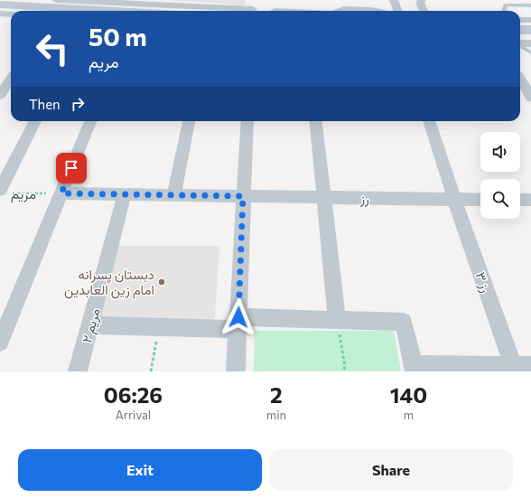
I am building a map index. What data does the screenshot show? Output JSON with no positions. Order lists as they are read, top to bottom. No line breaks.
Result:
{"streets":{"street":["رز","رز ۳","مریم ۲"],"path":["مریم"]},"crossings":[["رز","رز ۳"]],"places":["دبستان پسرانه امام زین العابدین"],"page":{"turn":["50 m","مریم"],"then":"Then","eta":["06:26","Arrival","2","min","140","m"],"buttons":["Exit","Share"]}}
